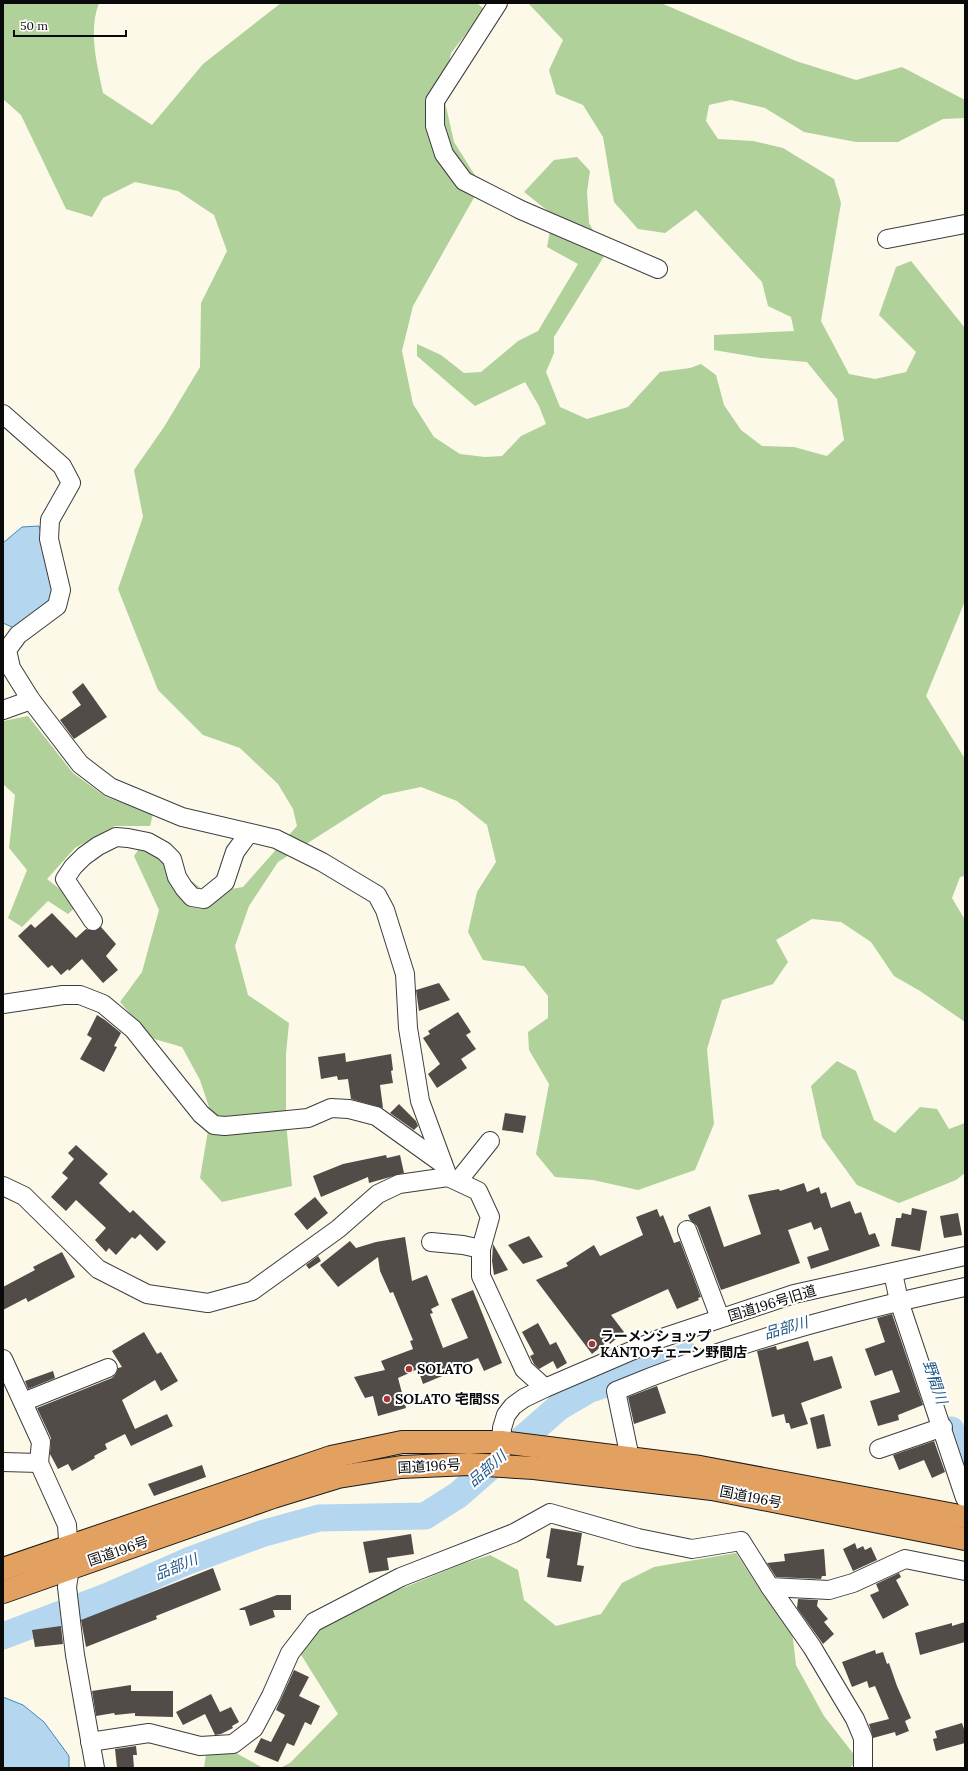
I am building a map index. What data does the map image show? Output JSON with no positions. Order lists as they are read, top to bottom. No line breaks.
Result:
{"streets":{"highway":["国道196号"],"street":["国道196号旧道"]},"crossings":[["国道196号旧道","国道196号"]],"water":["品部川","野間川"],"places":["ラーメンショップ KANTOチェーン野間店","SOLATO","SOLATO 宅間SS"],"scale_bar":"50 m"}
